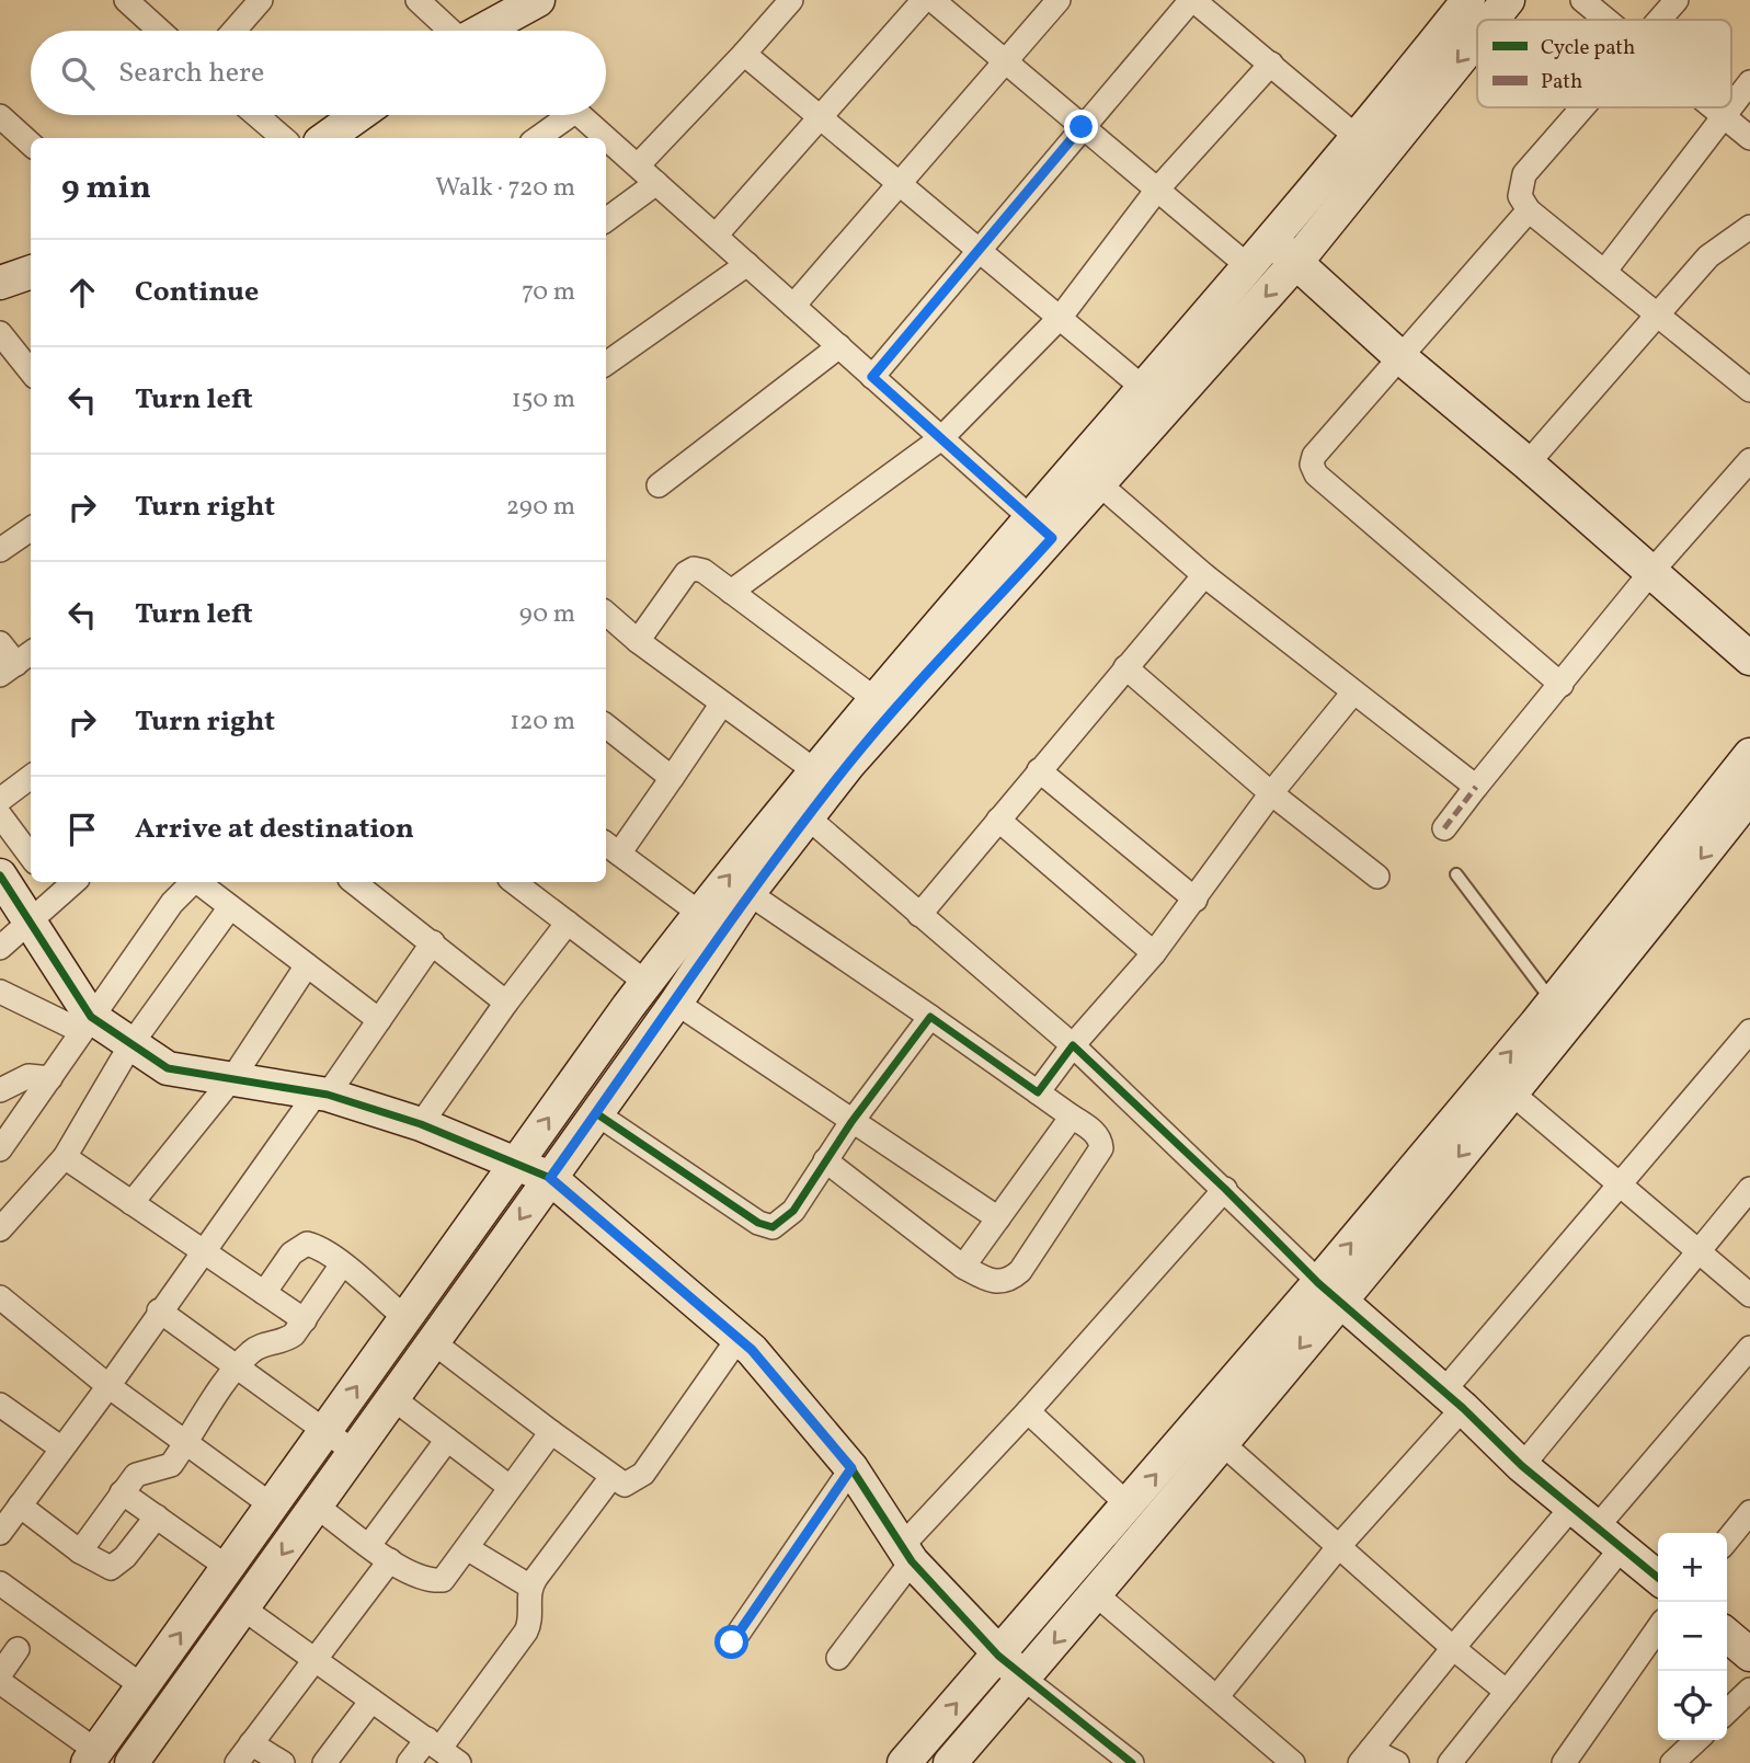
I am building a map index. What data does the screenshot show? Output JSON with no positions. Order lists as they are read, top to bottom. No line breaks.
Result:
{"legend":["Cycle path","Path"],"page":{"search":"Search here","heading":["9 min","Walk · 720 m"],"list":[["Continue","70 m"],["Turn left","150 m"],["Turn right","290 m"],["Turn left","90 m"],["Turn right","120 m"],"Arrive at destination"],"map_buttons":["+","−"]}}
